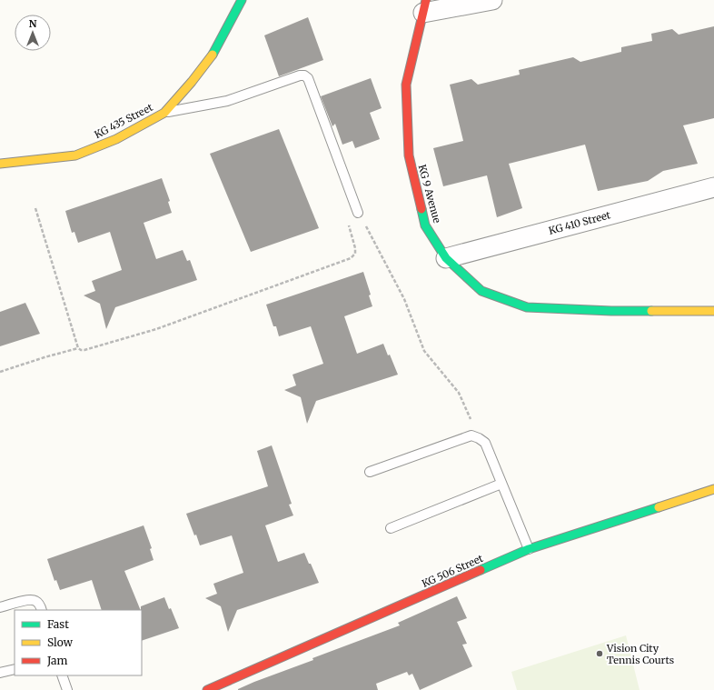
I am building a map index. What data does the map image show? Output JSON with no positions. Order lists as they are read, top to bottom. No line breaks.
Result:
{"streets":{"main road":["KG 435 Street","KG 9 Avenue","KG 506 Street"],"street":["KG 410 Street"]},"crossings":[["KG 9 Avenue","KG 410 Street"]],"places":["Vision City Tennis Courts"],"legend":["Fast","Slow","Jam"],"north":"top"}
